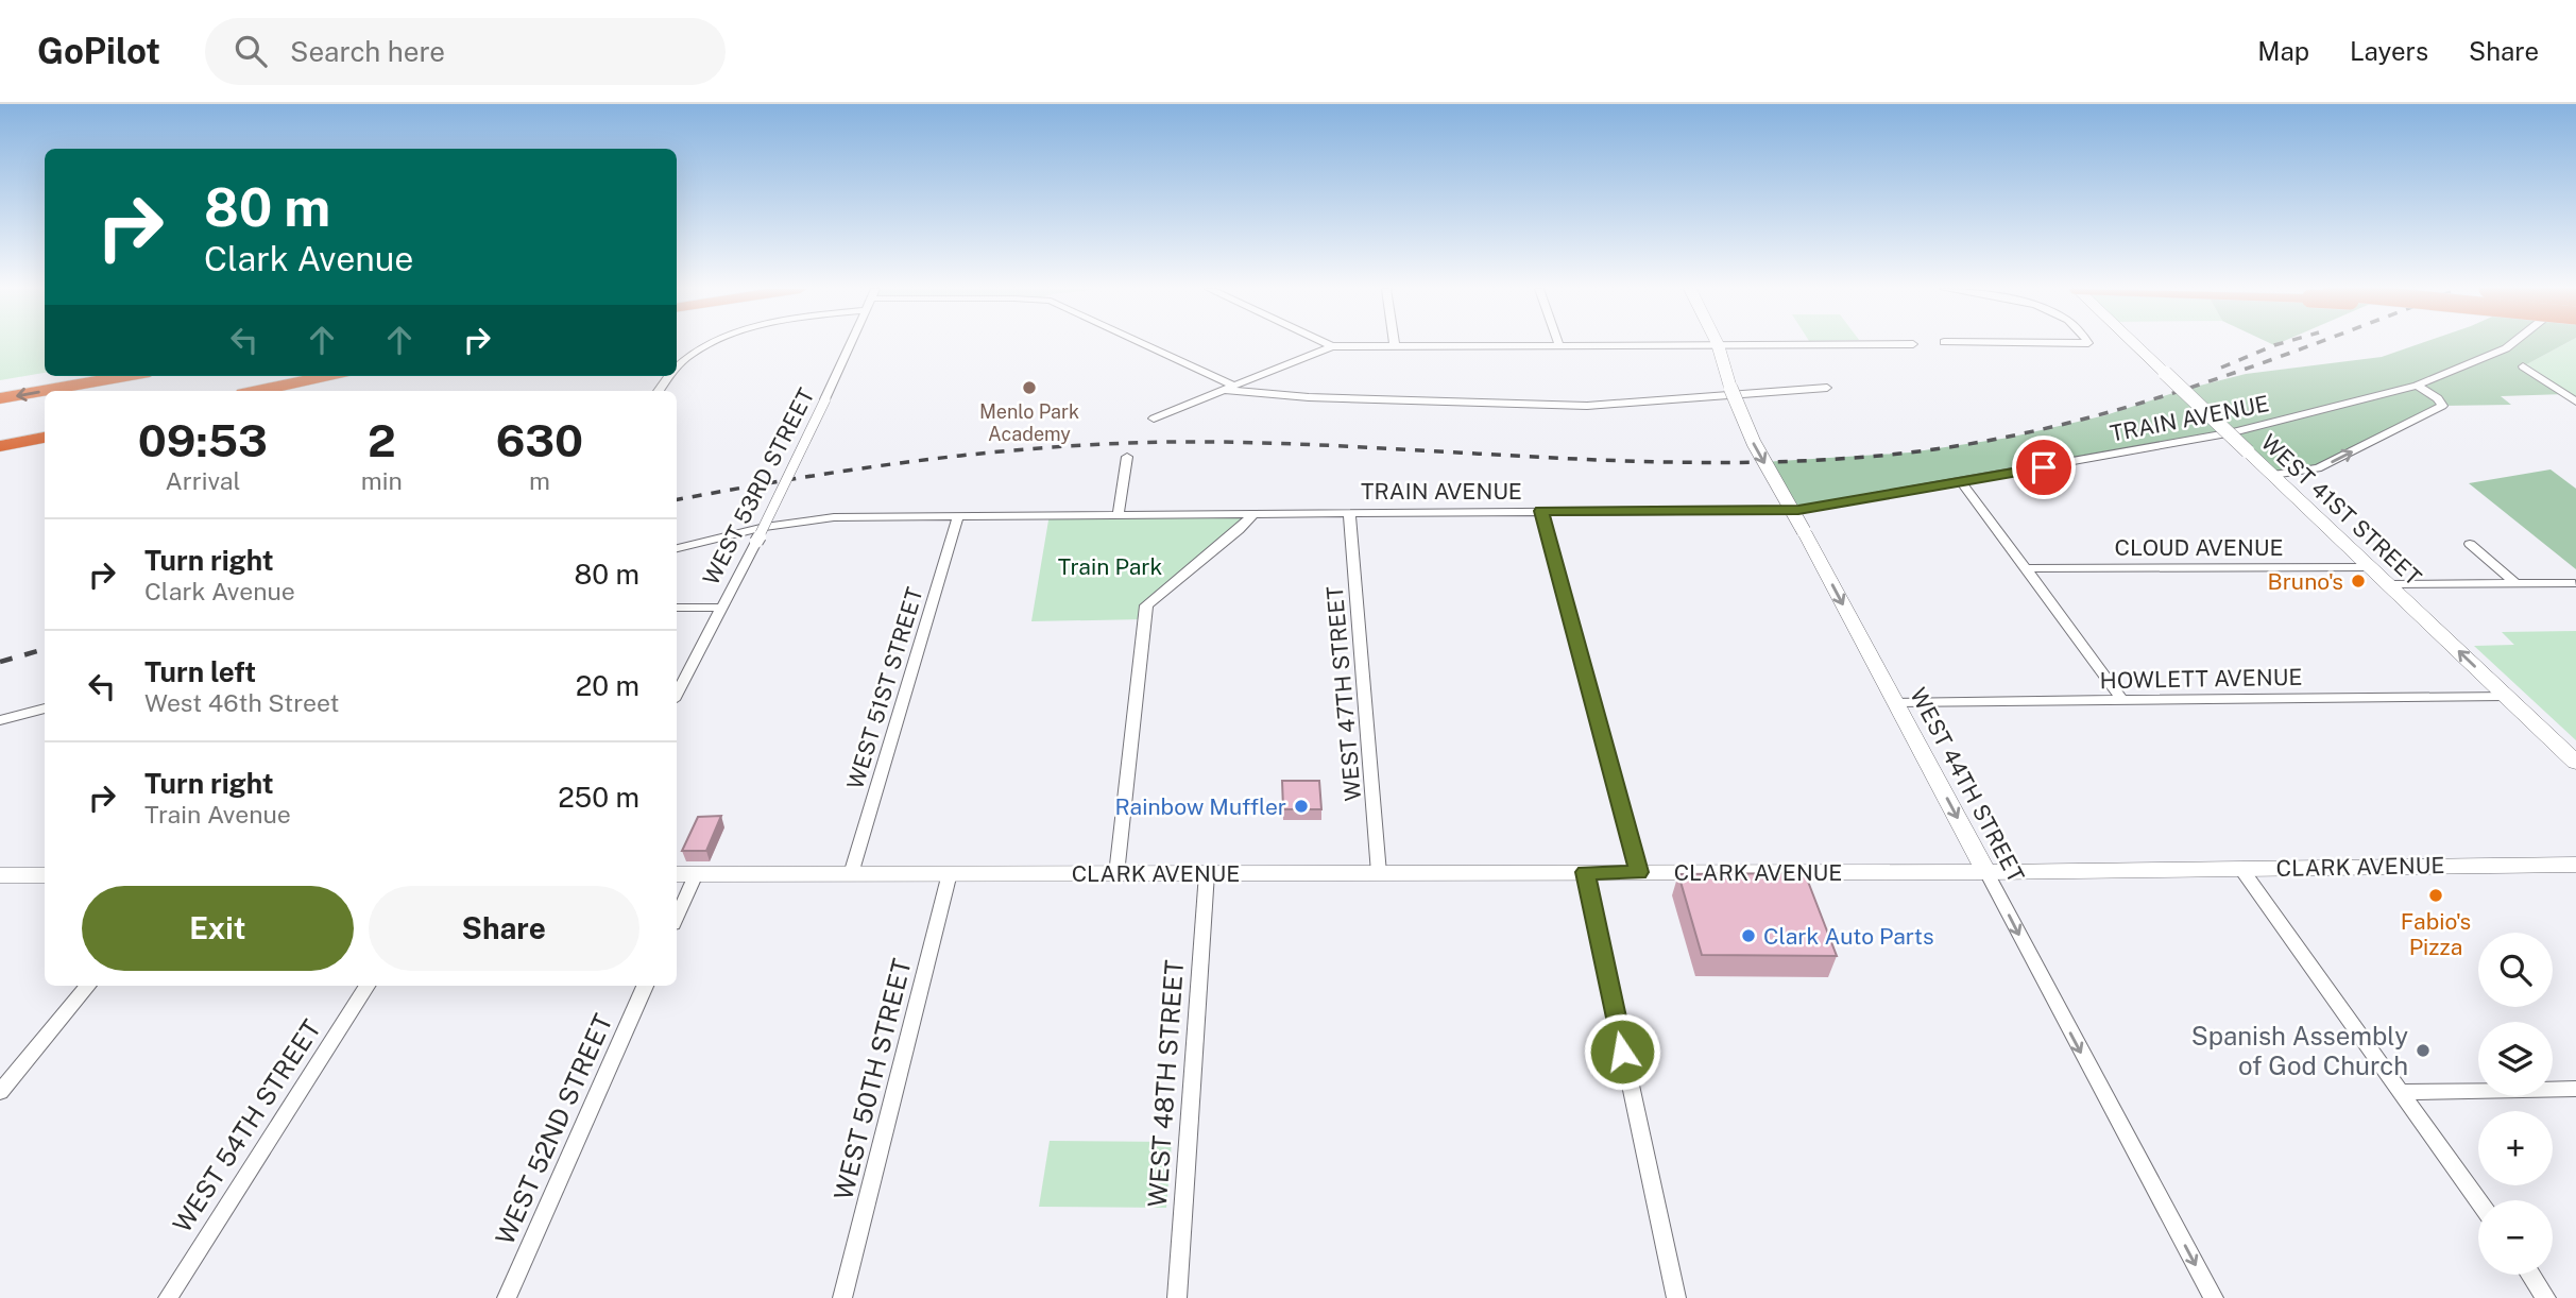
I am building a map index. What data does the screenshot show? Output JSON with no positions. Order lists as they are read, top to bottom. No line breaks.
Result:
{"streets":{"street":["TRAIN AVENUE","WEST 53RD STREET","WEST 41ST STREET","CLOUD AVENUE","HOWLETT AVENUE","WEST 51ST STREET","WEST 47TH STREET","WEST 44TH STREET","CLARK AVENUE","WEST 50TH STREET","WEST 48TH STREET","WEST 54TH STREET","WEST 52ND STREET"]},"crossings":[["TRAIN AVENUE","WEST 51ST STREET"],["TRAIN AVENUE","WEST 47TH STREET"],["WEST 41ST STREET","CLOUD AVENUE"],["WEST 41ST STREET","HOWLETT AVENUE"],["HOWLETT AVENUE","WEST 44TH STREET"],["WEST 51ST STREET","CLARK AVENUE"],["WEST 47TH STREET","CLARK AVENUE"],["WEST 44TH STREET","CLARK AVENUE"],["CLARK AVENUE","WEST 50TH STREET"],["CLARK AVENUE","WEST 48TH STREET"]],"one_way":["WEST 44TH STREET"],"parks":["Train Park"],"places":["Menlo Park Academy","Bruno's","Rainbow Muffler","Fabio's Pizza","Clark Auto Parts","Spanish Assembly of God Church"],"page":{"header":"GoPilot","search":"Search here","nav":["Map","Layers","Share"],"turn":["80 m","Clark Avenue"],"eta":["09:53","Arrival","2","min","630","m"],"list":[{"name":"Turn right","note":"Clark Avenue","value":"80 m"},{"name":"Turn left","note":"West 46th Street","value":"20 m"},{"name":"Turn right","note":"Train Avenue","value":"250 m"}],"buttons":["Exit","Share"],"map_buttons":["+","−"]}}
